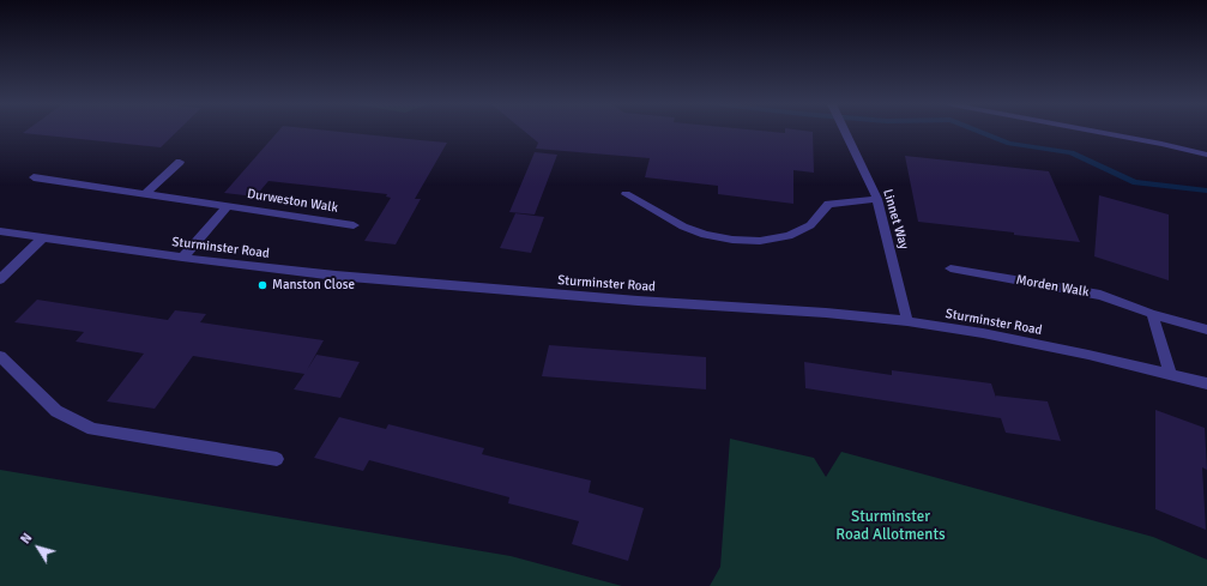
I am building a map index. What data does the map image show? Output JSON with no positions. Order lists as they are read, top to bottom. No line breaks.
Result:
{"streets":{"street":["Durweston Walk","Linnet Way","Sturminster Road","Morden Walk"]},"crossings":[["Durweston Walk","Sturminster Road"],["Linnet Way","Sturminster Road"]],"parks":["Sturminster Road Allotments"],"places":["Manston Close"],"north":"top left"}
